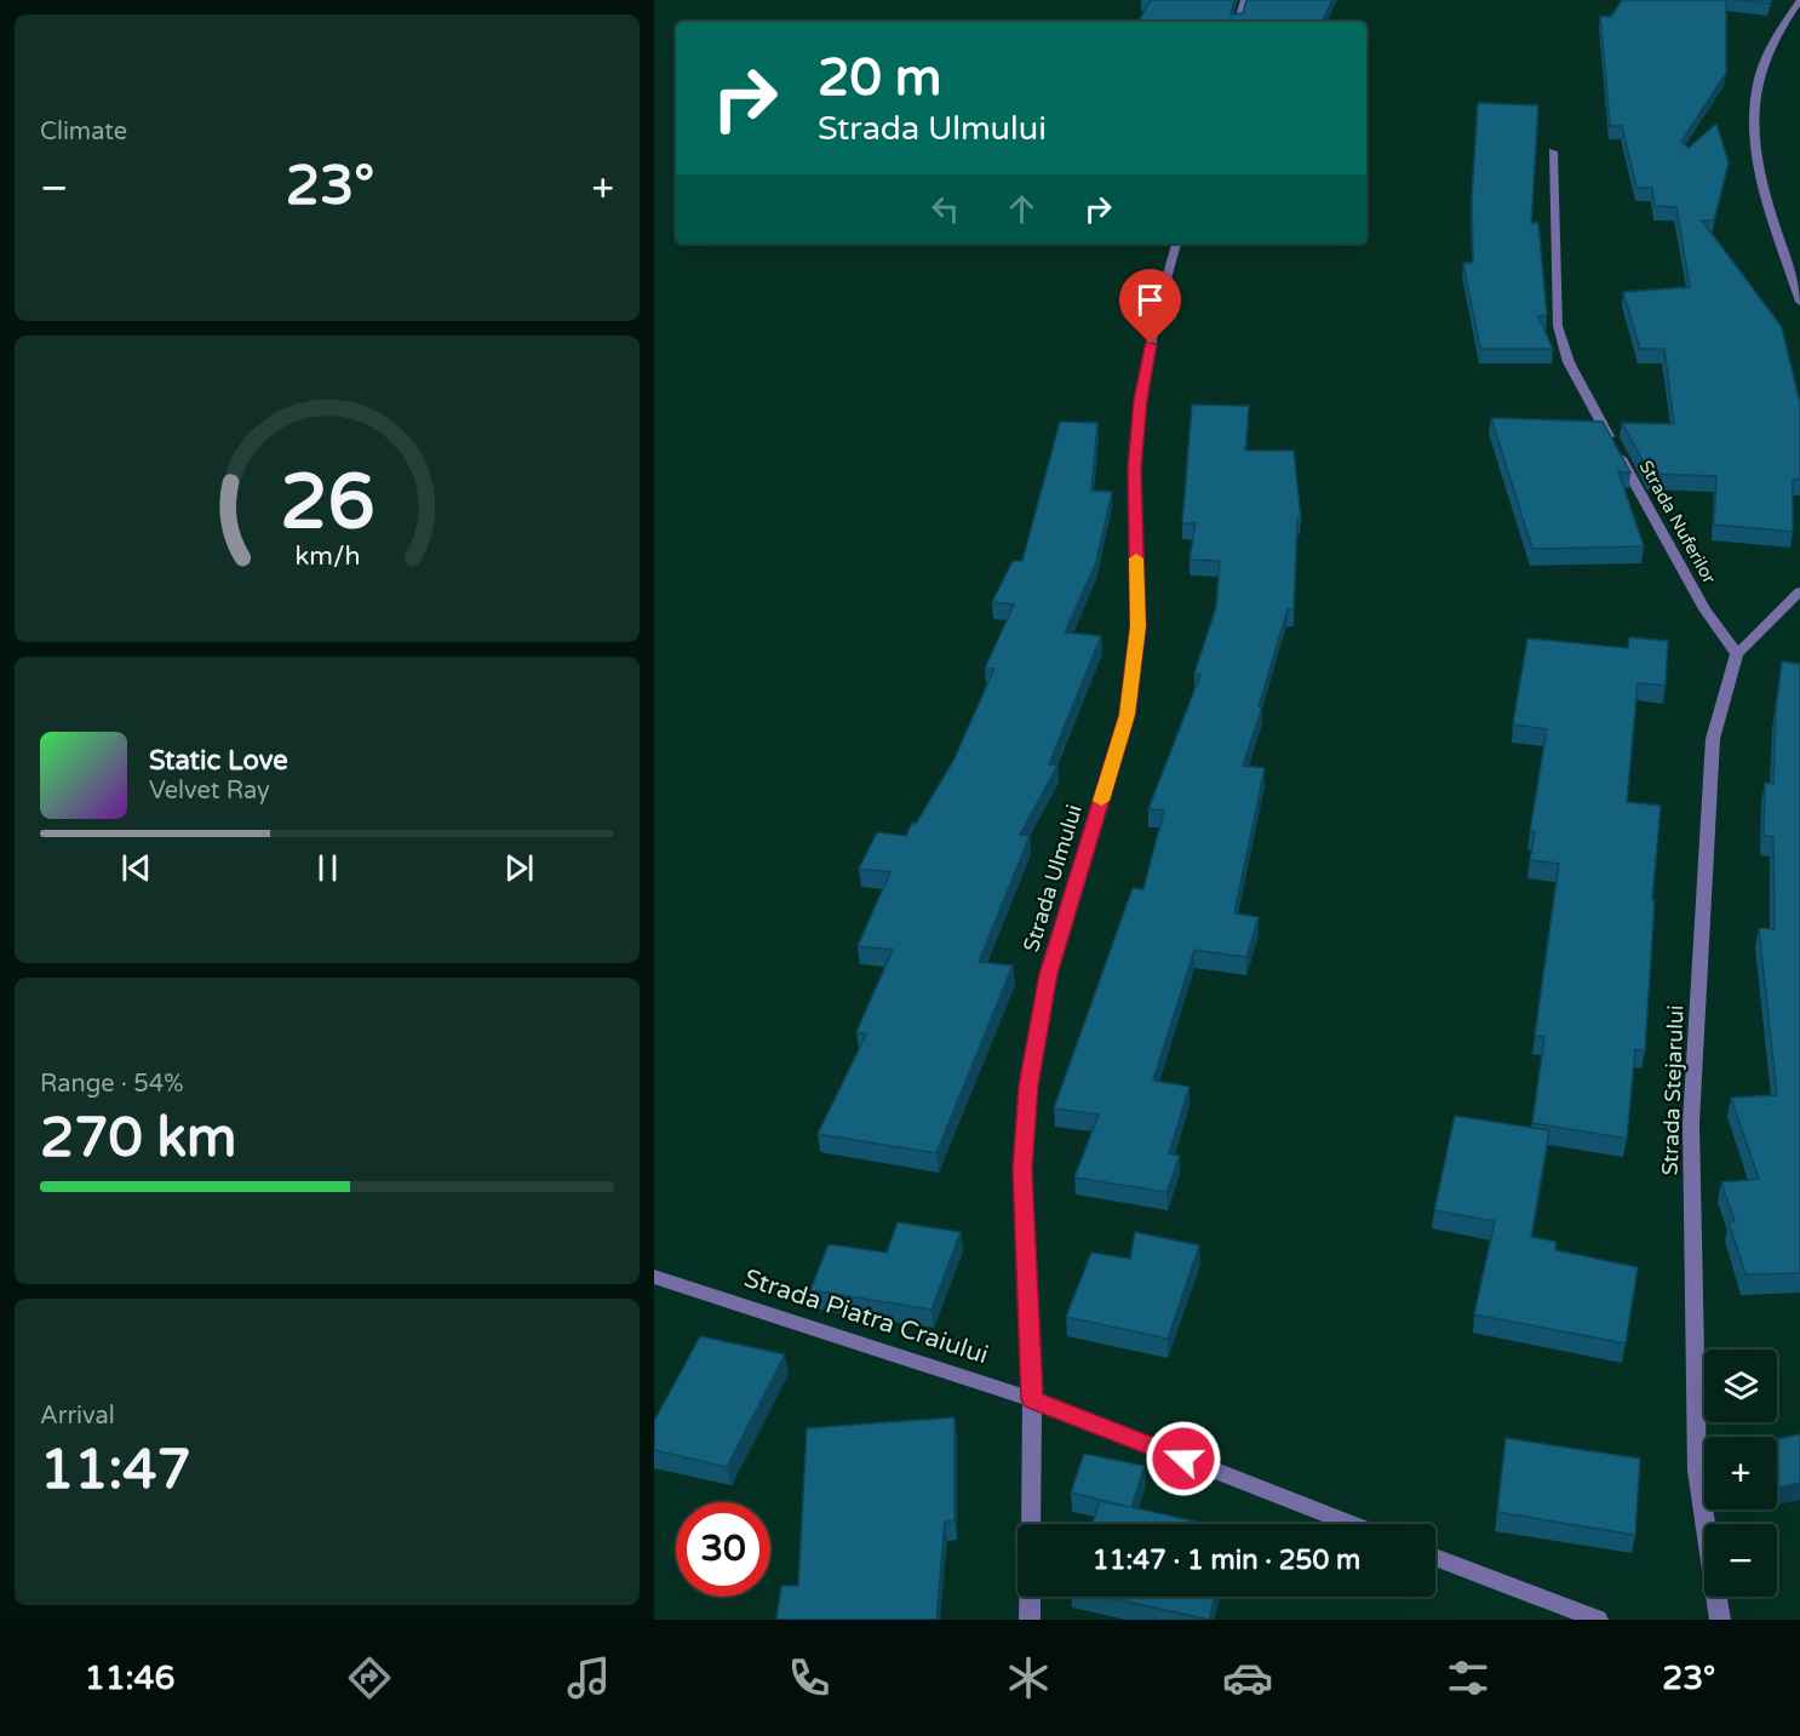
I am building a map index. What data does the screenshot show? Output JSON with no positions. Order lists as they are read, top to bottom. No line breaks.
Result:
{"streets":{"street":["Strada Nuferilor","Strada Ulmului","Strada Stejarului","Strada Piatra Craiului"]},"crossings":[["Strada Nuferilor","Strada Stejarului"],["Strada Ulmului","Strada Piatra Craiului"]],"page":{"tile":["Climate",["Range · 54%","270 km"],["Arrival","11:47"]],"turn":["20 m","Strada Ulmului"],"heat":["−","23°","+"],"song":["Static Love","Velvet Ray"],"map_buttons":["+","−"],"limit":"30","trip":"11:47 · 1 min · 250 m","tabs":["11:46","23°"],"gauge":["26","km/h"]}}
